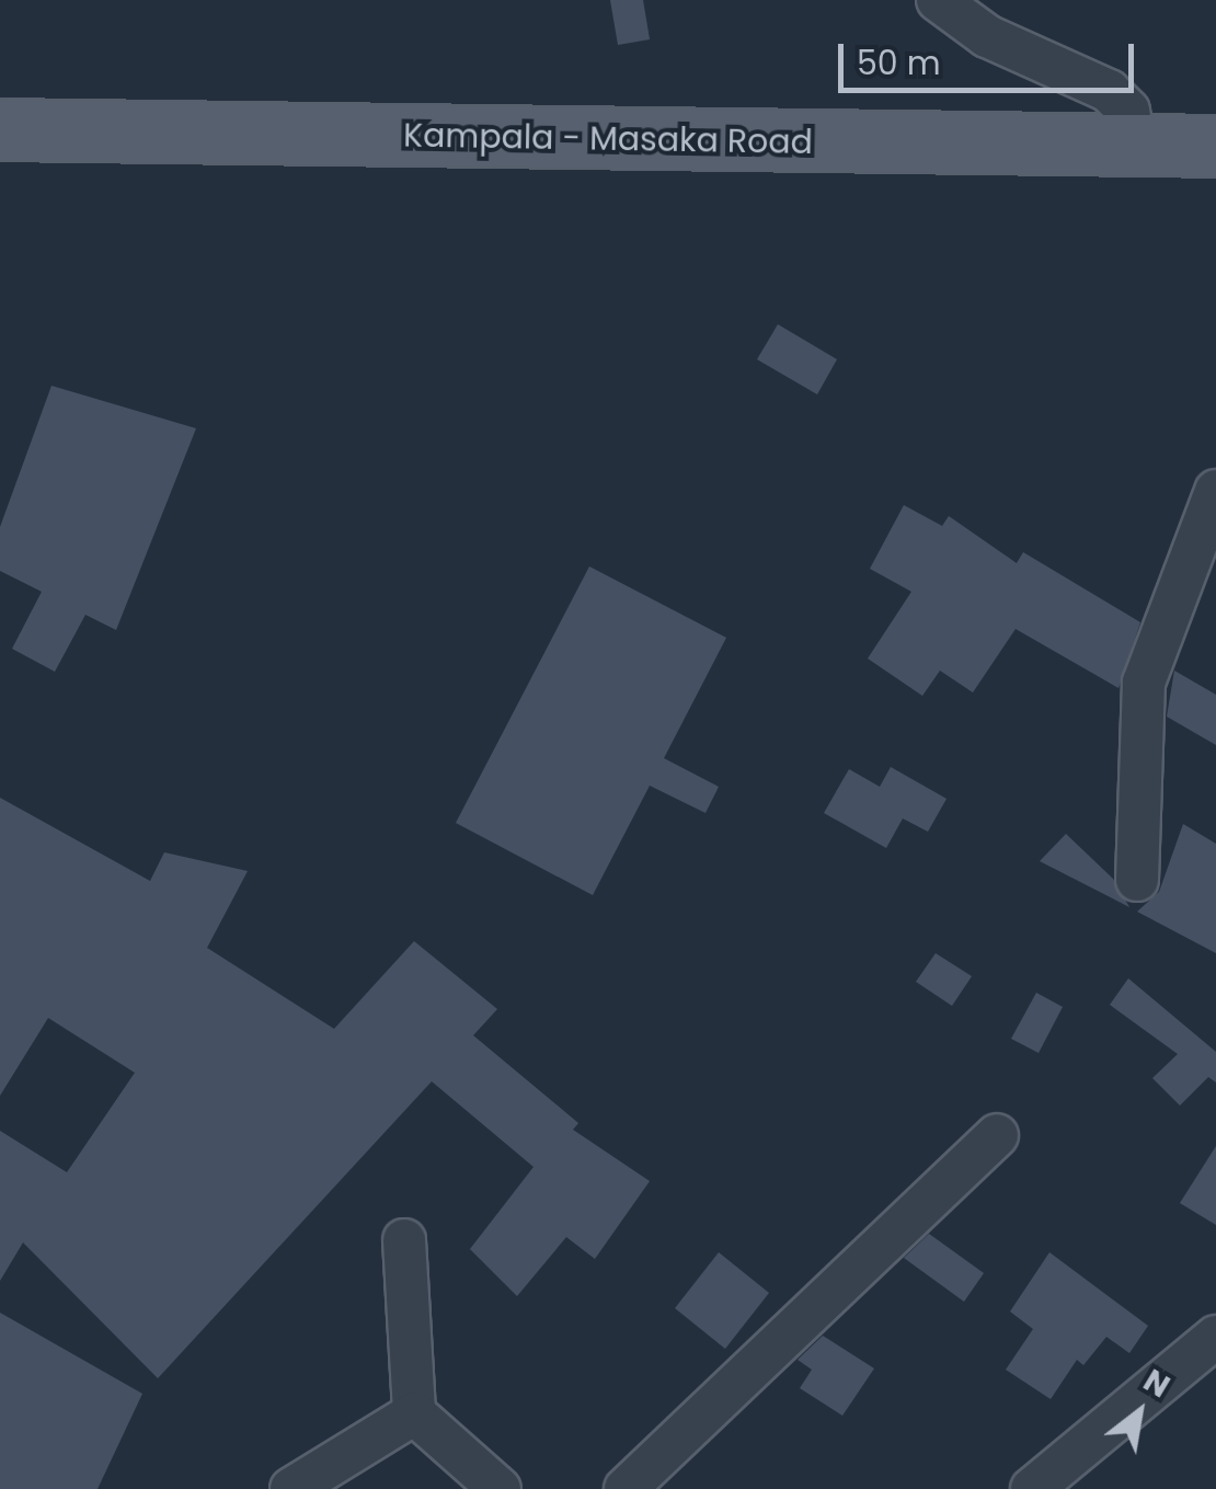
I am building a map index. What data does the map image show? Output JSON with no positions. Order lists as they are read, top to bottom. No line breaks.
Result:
{"streets":{"main road":["Kampala - Masaka Road"]},"scale_bar":"50 m","north":"top right"}
